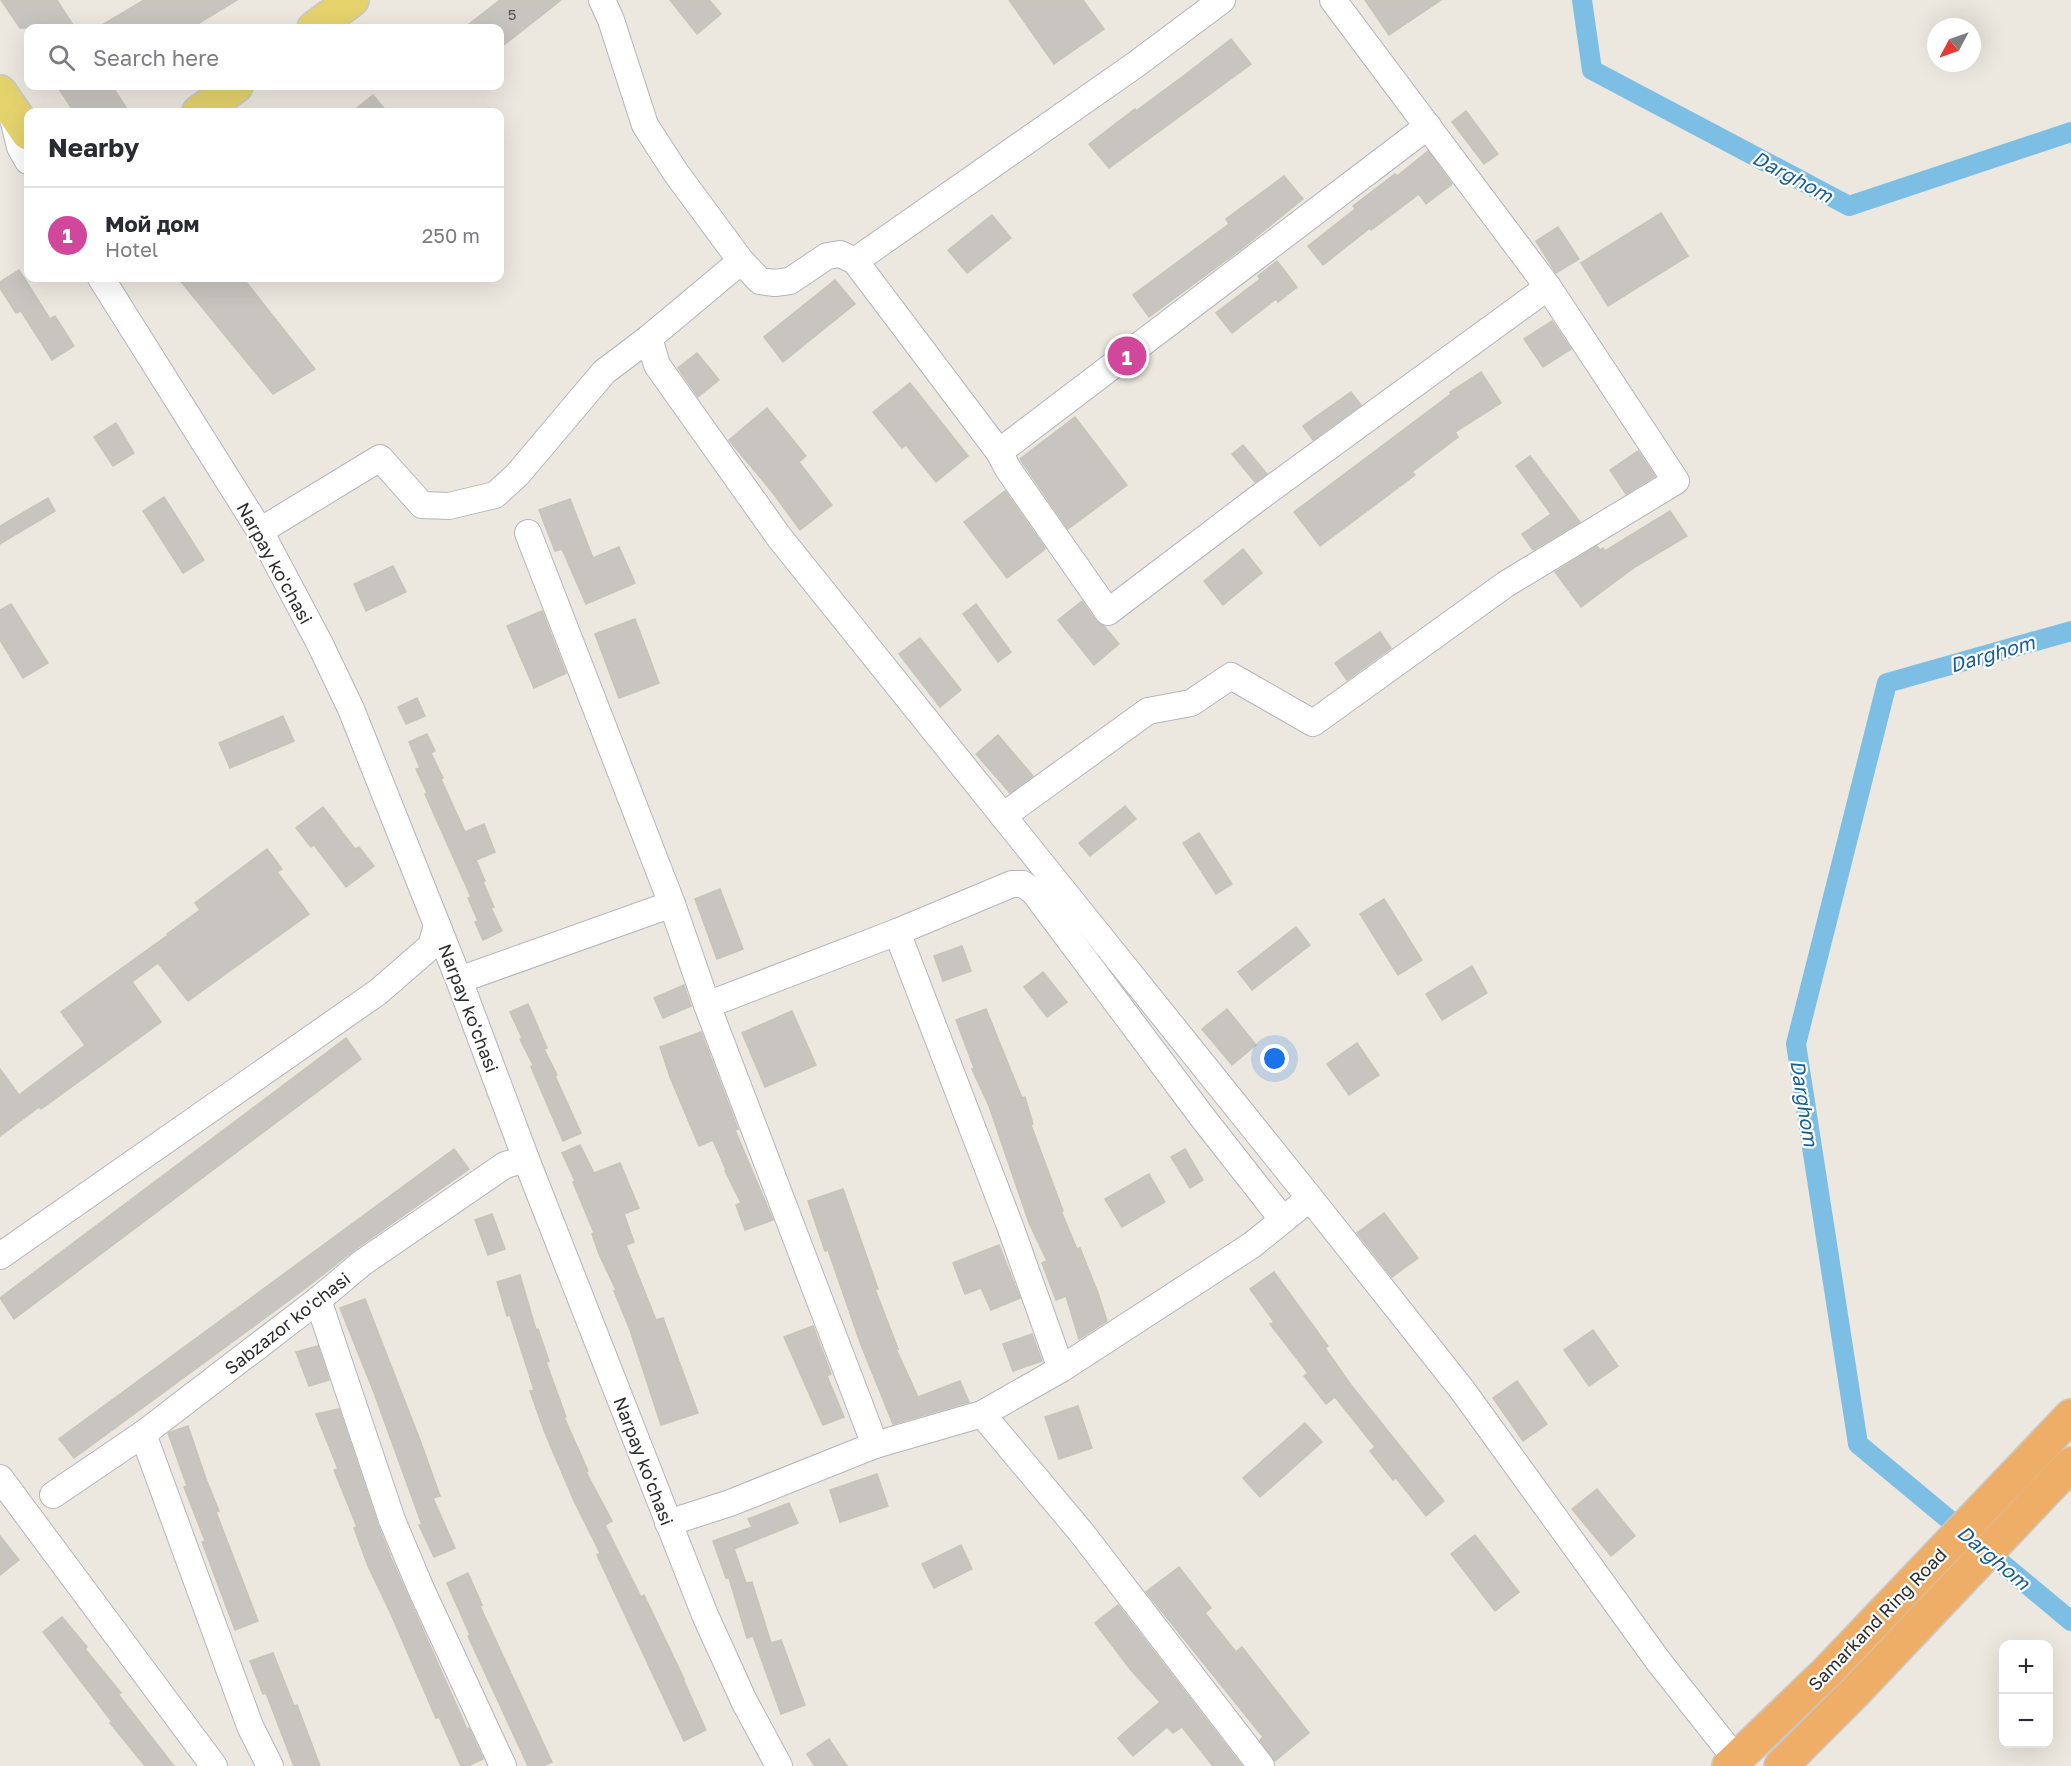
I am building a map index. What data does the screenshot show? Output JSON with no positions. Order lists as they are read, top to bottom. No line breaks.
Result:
{"streets":{"highway":["Samarkand Ring Road"],"street":["Narpay ko'chasi","Sabzazor ko'chasi"]},"crossings":[["Narpay ko'chasi","Sabzazor ko'chasi"]],"water":["Darghоm"],"house_numbers":["5"],"north":"bottom left","page":{"search":"Search here","heading":"Nearby","list":[{"mark":"1","name":"Мой дом","note":"Hotel","value":"250 m"}],"pins":"1","map_buttons":["+","−"]}}
